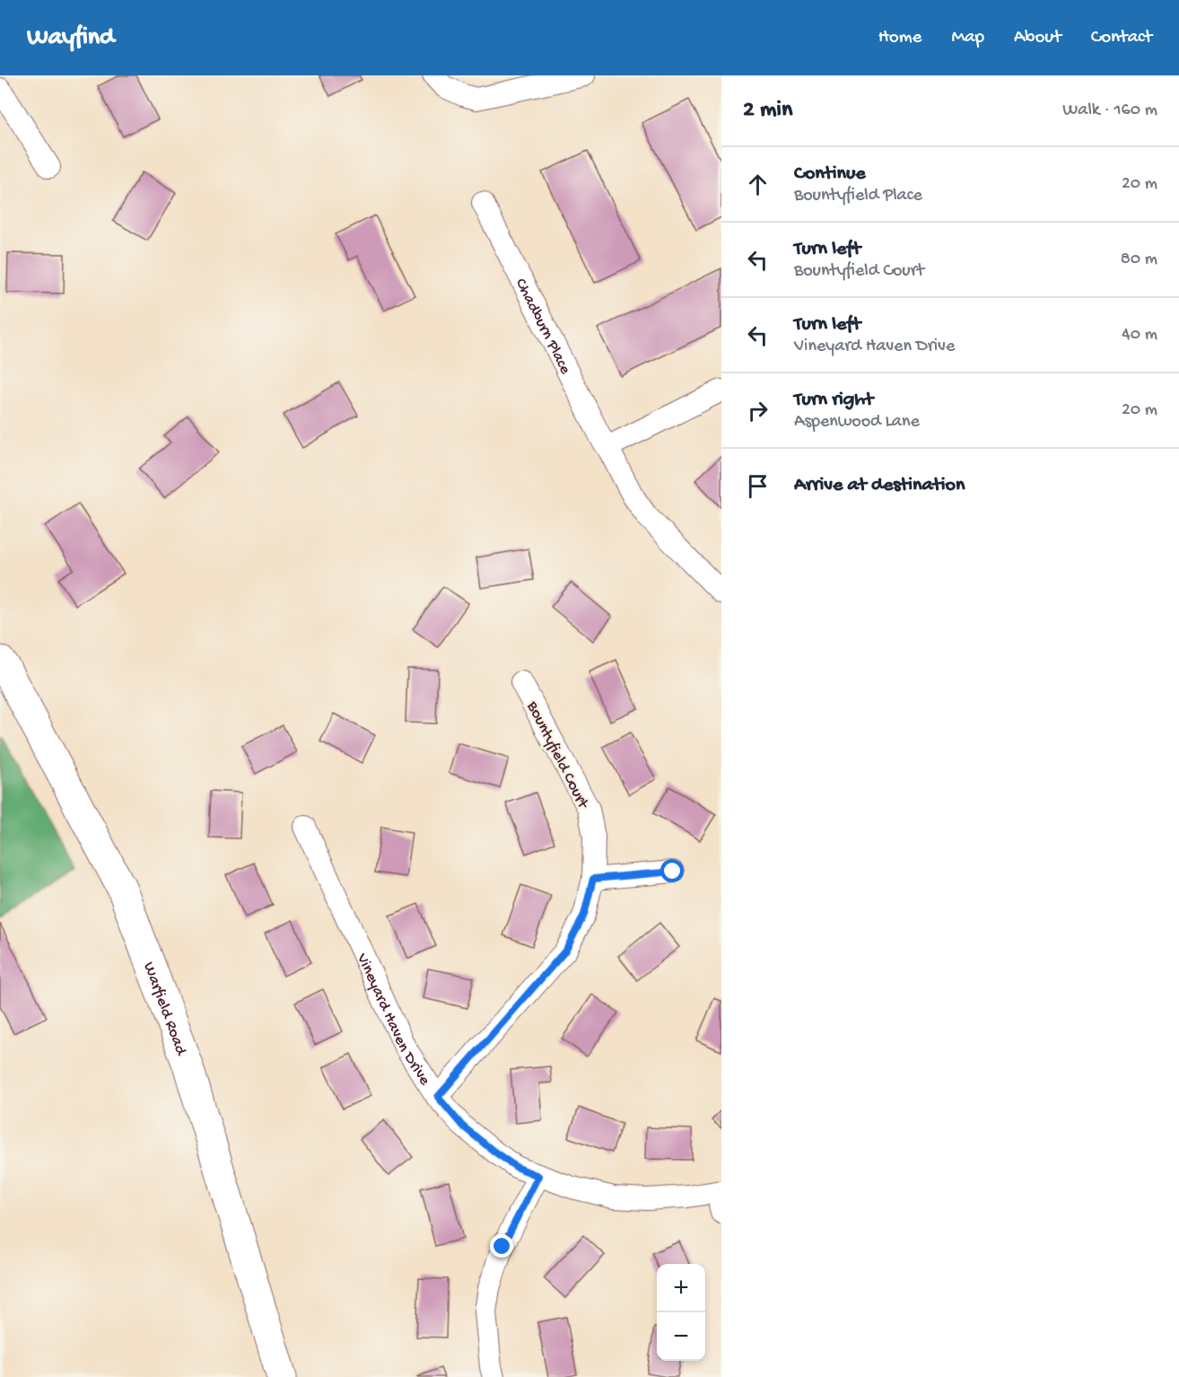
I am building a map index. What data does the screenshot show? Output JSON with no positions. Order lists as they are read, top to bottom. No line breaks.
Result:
{"streets":{"street":["Chadburn Place","Bountyfield Court","Warfield Road","Vineyard Haven Drive"]},"crossings":[["Bountyfield Court","Vineyard Haven Drive"]],"page":{"header":"Wayfind","nav":["Home","Map","About","Contact"],"heading":["2 min","Walk · 160 m"],"list":[["Continue","Bountyfield Place","20 m"],["Turn left","Bountyfield Court","80 m"],["Turn left","Vineyard Haven Drive","40 m"],["Turn right","Aspenwood Lane","20 m"],"Arrive at destination"],"map_buttons":["+","−"]}}
